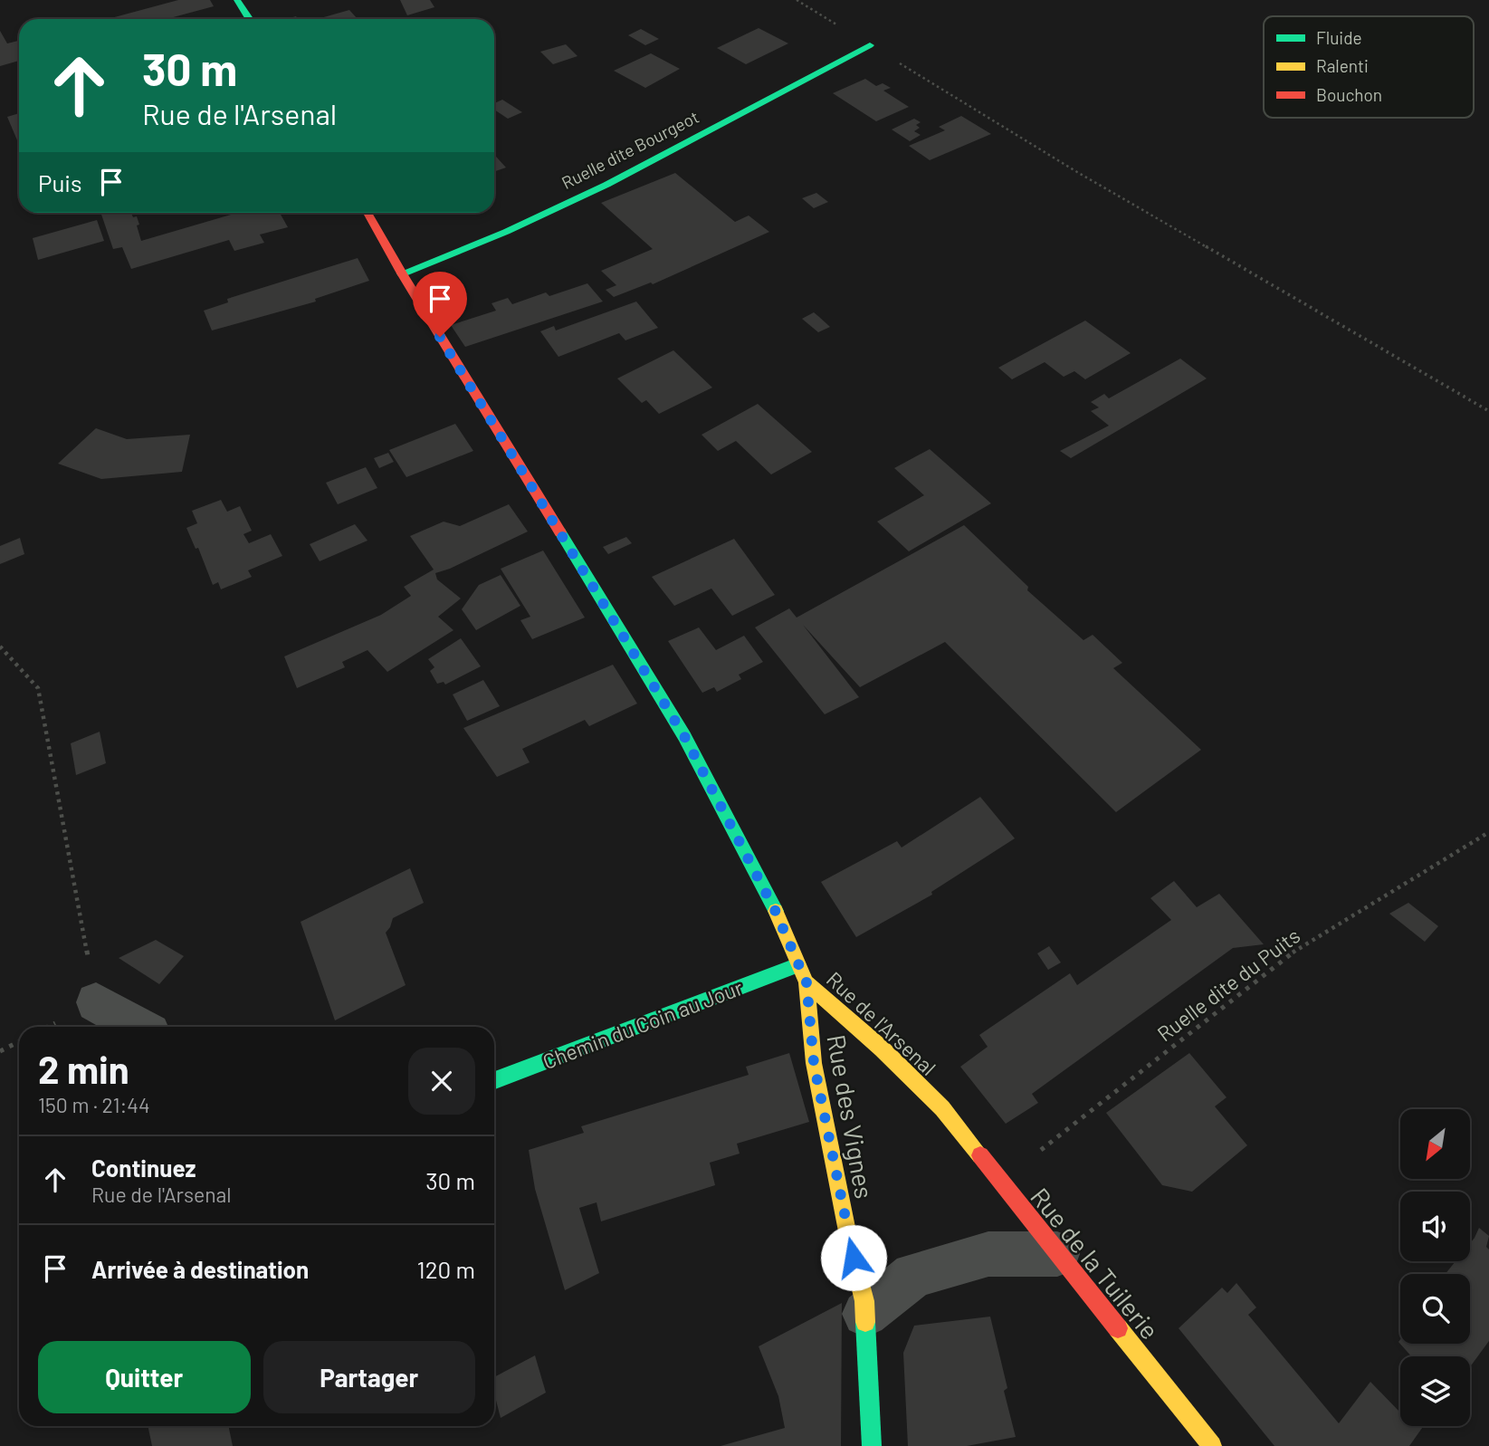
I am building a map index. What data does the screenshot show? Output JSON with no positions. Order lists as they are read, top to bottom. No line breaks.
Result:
{"streets":{"street":["Ruelle dite Bourgeot","Rue de l'Arsenal","Chemin du Coin au Jour","Rue des Vignes","Rue de la Tuilerie"],"path":["Ruelle dite du Puits"]},"crossings":[["Ruelle dite Bourgeot","Rue de l'Arsenal"],["Ruelle dite du Puits","Rue de la Tuilerie"],["Rue de l'Arsenal","Chemin du Coin au Jour"],["Rue de l'Arsenal","Rue des Vignes"],["Rue de l'Arsenal","Rue de la Tuilerie"]],"legend":["Fluide","Ralenti","Bouchon"],"north":"bottom left","page":{"turn":["30 m","Rue de l'Arsenal"],"then":"Puis","heading":["2 min","150 m · 21:44"],"list":[{"name":"Continuez","note":"Rue de l'Arsenal","value":"30 m"},{"name":"Arrivée à destination","value":"120 m"}],"buttons":["Quitter","Partager"]}}
